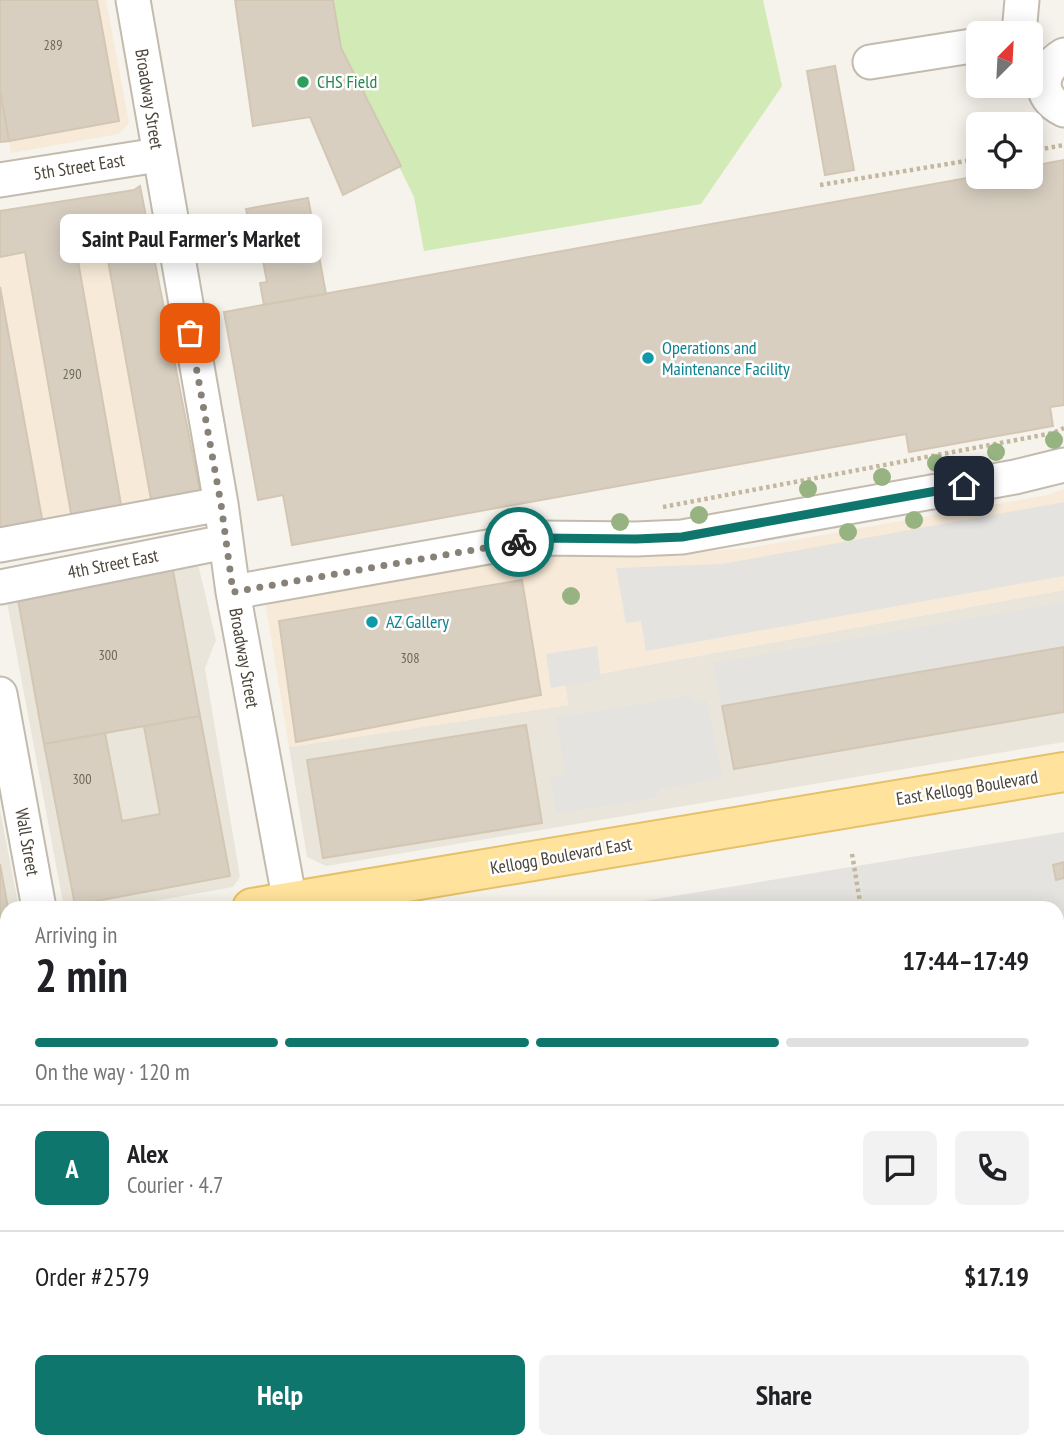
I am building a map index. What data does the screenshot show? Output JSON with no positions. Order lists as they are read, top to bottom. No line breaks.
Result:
{"streets":{"main road":["East Kellogg Boulevard","Kellogg Boulevard East"],"street":["Broadway Street","5th Street East","4th Street East","Wall Street"]},"crossings":[["Broadway Street","5th Street East"],["Broadway Street","4th Street East"],["East Kellogg Boulevard","Kellogg Boulevard East"]],"places":["CHS Field","Saint Paul Farmer's Market","Operations and Maintenance Facility","AZ Gallery"],"house_numbers":["289","290","300","308","300"],"north":"top right","page":{"bubble":"Saint Paul Farmer's Market","heading":["2 min","Arriving in","17:44–17:49"],"panel":["Alex","Courier · 4.7","Order #2579","$17.19"],"bar":"On the way · 120 m","round":"A","buttons":["Help","Share"]}}
